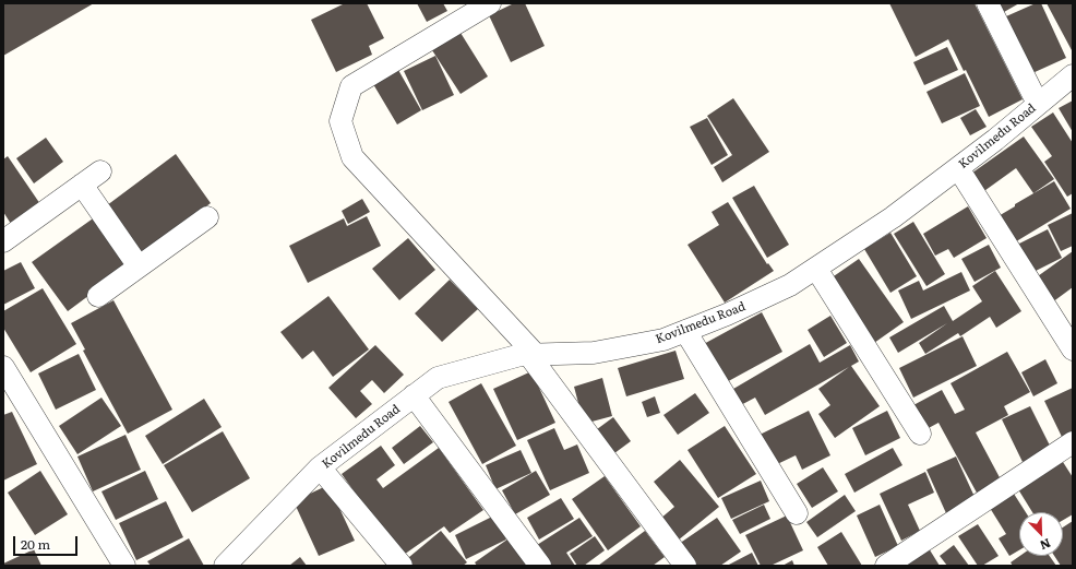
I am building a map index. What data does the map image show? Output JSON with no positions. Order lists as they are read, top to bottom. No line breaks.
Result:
{"streets":{"street":["Kovilmedu Road"]},"scale_bar":"20 m","north":"bottom right"}
